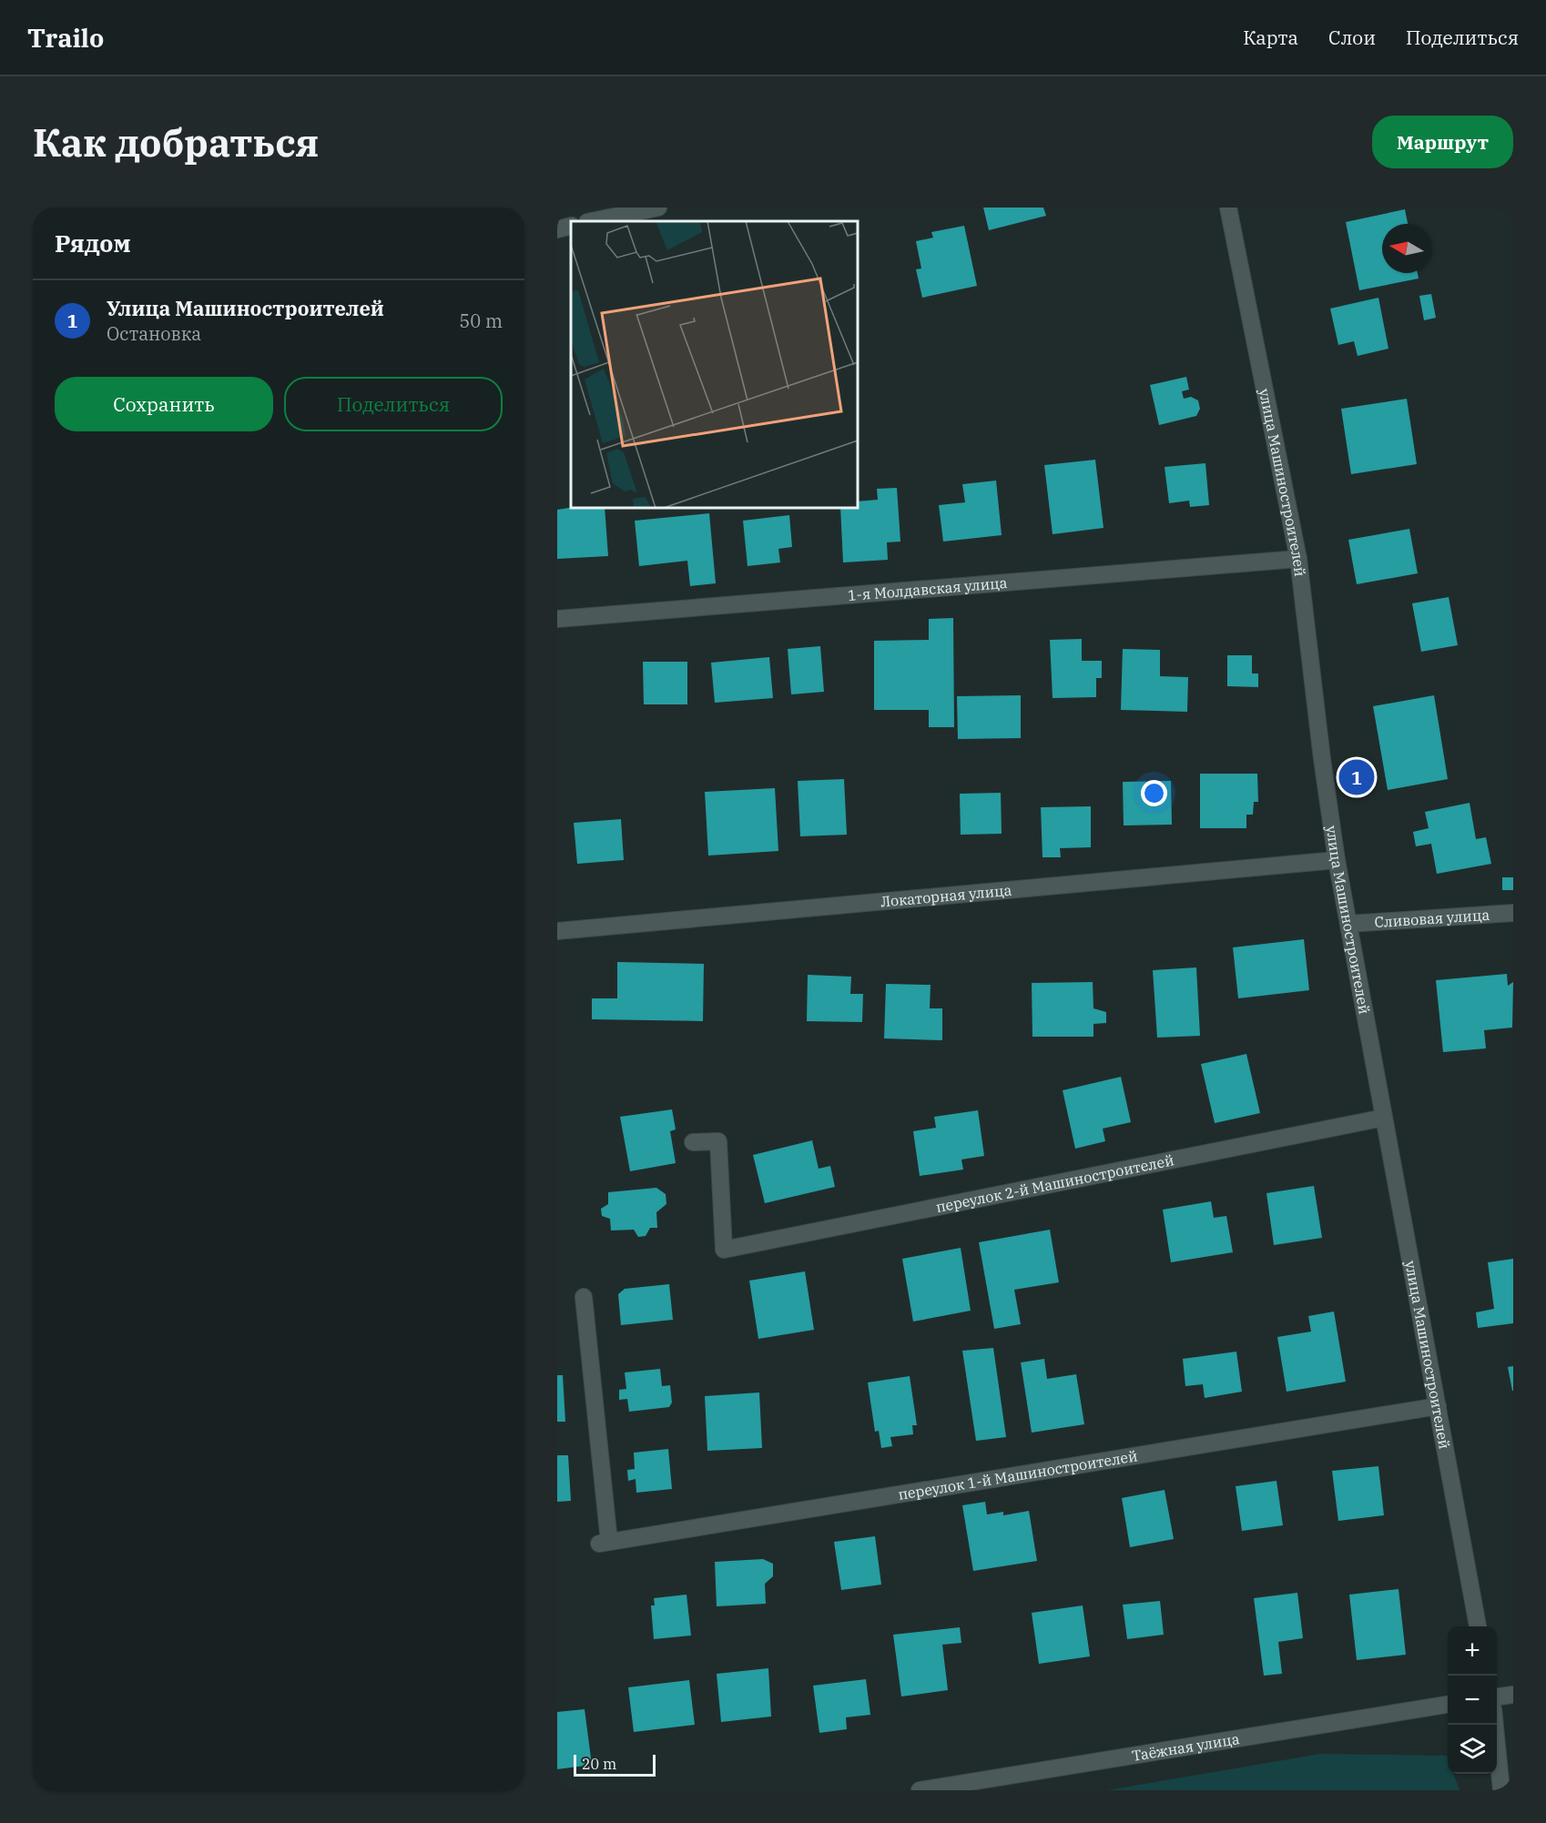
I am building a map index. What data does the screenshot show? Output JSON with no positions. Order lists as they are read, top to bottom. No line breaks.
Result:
{"streets":{"street":["улица Машиностроителей","1-я Молдавская улица","Локаторная улица","Сливовая улица","переулок 2-й Машиностроителей","переулок 1-й Машиностроителей","Таёжная улица"]},"crossings":[["улица Машиностроителей","1-я Молдавская улица"],["улица Машиностроителей","Локаторная улица"],["улица Машиностроителей","Сливовая улица"],["улица Машиностроителей","переулок 2-й Машиностроителей"],["улица Машиностроителей","переулок 1-й Машиностроителей"]],"scale_bar":"20 m","north":"left","page":{"header":"Trailo","nav":["Карта","Слои","Поделиться"],"buttons":["Маршрут",["Сохранить","Поделиться"]],"title":"Как добраться","heading":"Рядом","list":[{"mark":"1","name":"Улица Машиностроителей","note":"Остановка","value":"50 m"}],"pins":"1","map_buttons":["+","−"],"scale":"20 m"}}
